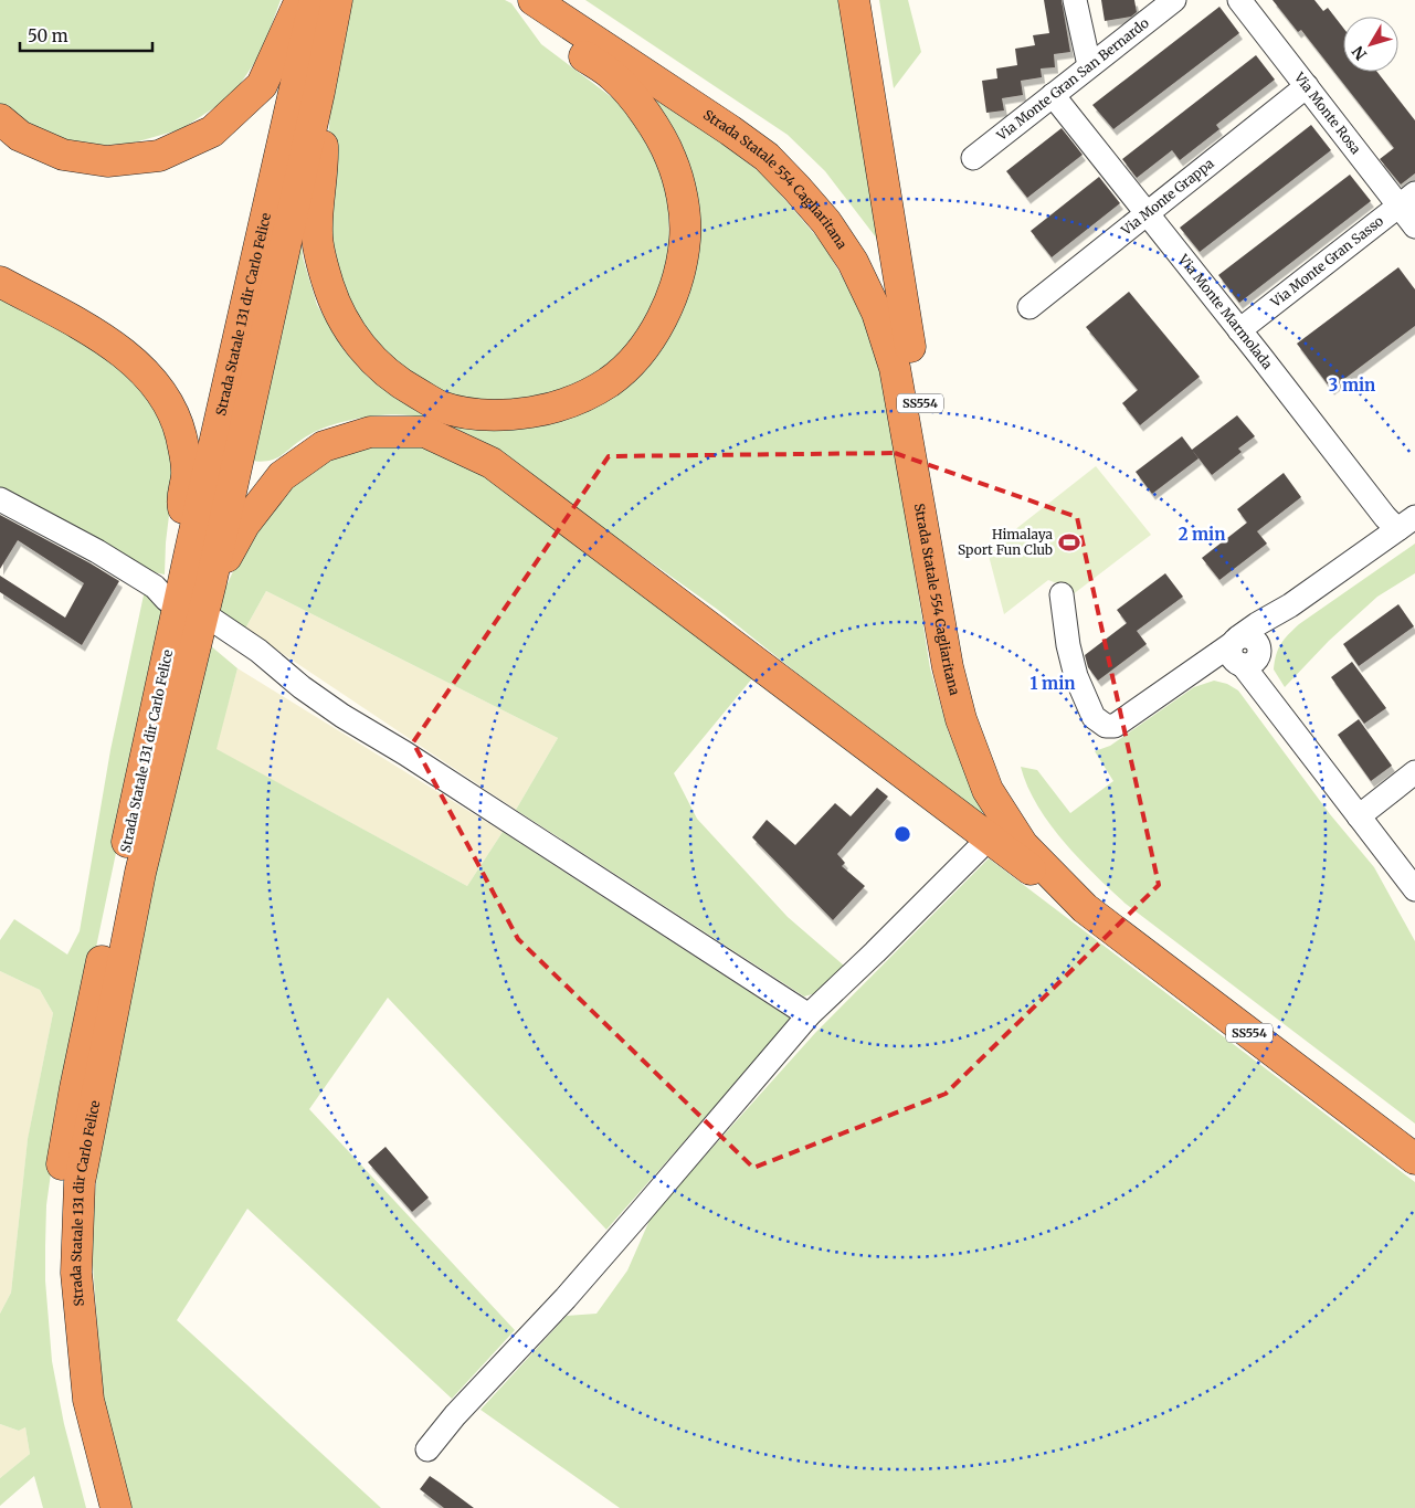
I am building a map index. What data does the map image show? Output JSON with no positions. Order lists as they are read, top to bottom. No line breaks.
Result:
{"streets":{"highway":["Strada Statale 554 Cagliaritana","Strada Statale 131 dir Carlo Felice","SS554"],"street":["Via Monte Gran San Bernardo","Via Monte Rosa","Via Monte Grappa","Via Monte Gran Sasso","Via Monte Marmolada"]},"crossings":[["Via Monte Gran San Bernardo","Via Monte Marmolada"],["Via Monte Rosa","Via Monte Grappa"],["Via Monte Rosa","Via Monte Gran Sasso"],["Via Monte Grappa","Via Monte Marmolada"],["Via Monte Gran Sasso","Via Monte Marmolada"]],"places":{"sports":["Himalaya Sport Fun Club"]},"scale_bar":"50 m","north":"bottom left","rings":["3 min","2 min","1 min"]}
